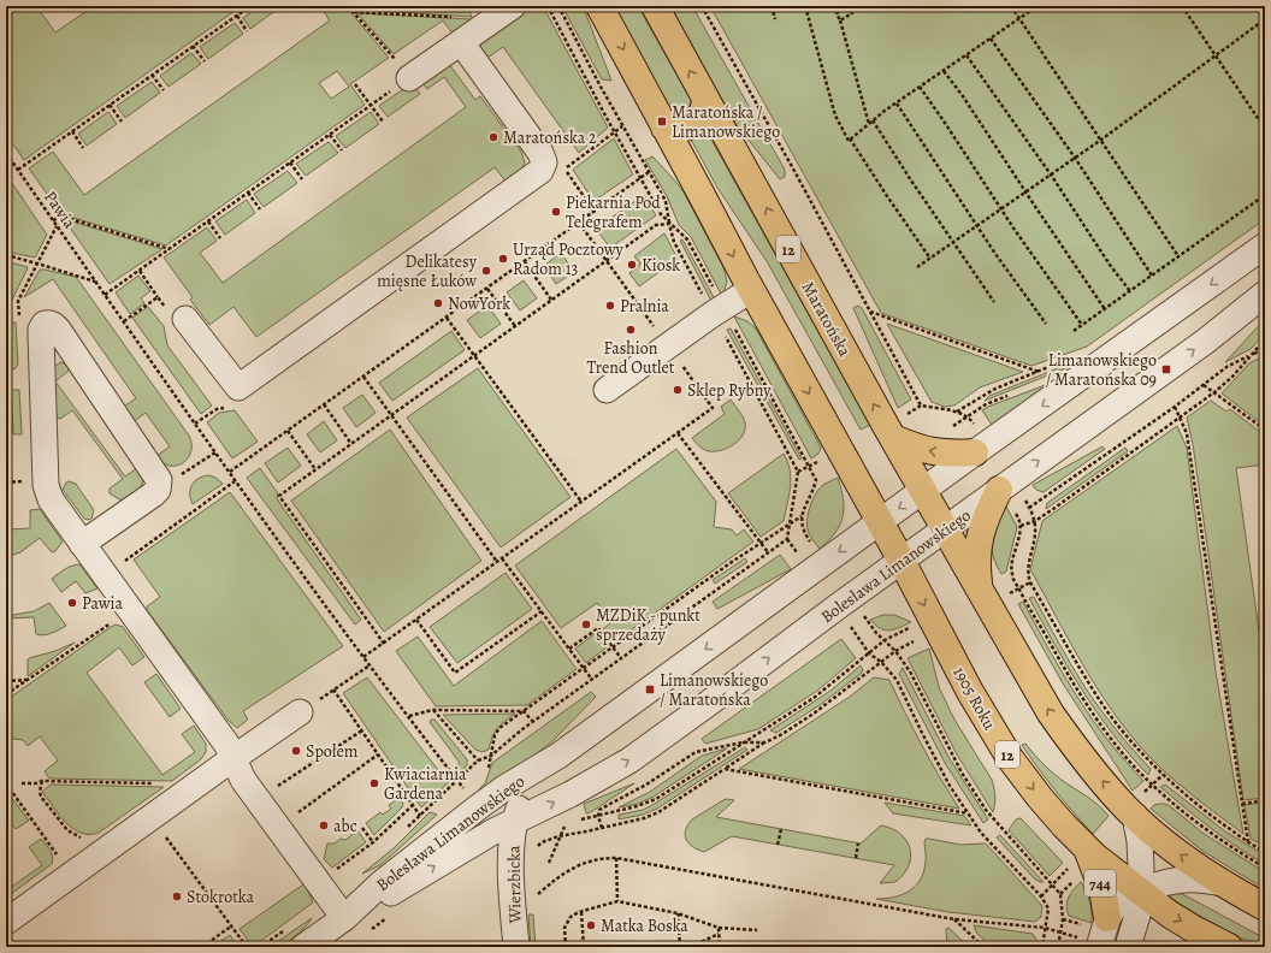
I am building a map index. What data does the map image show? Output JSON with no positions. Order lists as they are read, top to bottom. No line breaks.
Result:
{"streets":{"main road":["12","Maratońska","1905 Roku","744"],"street":["Bolesława Limanowskiego","Wierzbicka"],"path":["Pawia"]},"crossings":[["12","Maratońska"],["12","Bolesława Limanowskiego"],["12","1905 Roku"],["12","744"],["Maratońska","Bolesława Limanowskiego"],["Bolesława Limanowskiego","1905 Roku"],["Bolesława Limanowskiego","Wierzbicka"],["1905 Roku","744"]],"places":{"transit":["Maratońska / Limanowskiego","Limanowskiego / Maratońska 09","Limanowskiego / Maratońska"],"other":["Maratońska 2","Piekarnia Pod Telegrafem","Urząd Pocztowy Radom 13","Kiosk","Delikatesy mięsne Łuków","NowYork","Pralnia","Fashion Trend Outlet","Sklep Rybny","Pawia","MZDiK - punkt sprzedaży","Społem","Kwiaciarnia Gardena","abc","Stokrotka","Matka Boska"]}}
